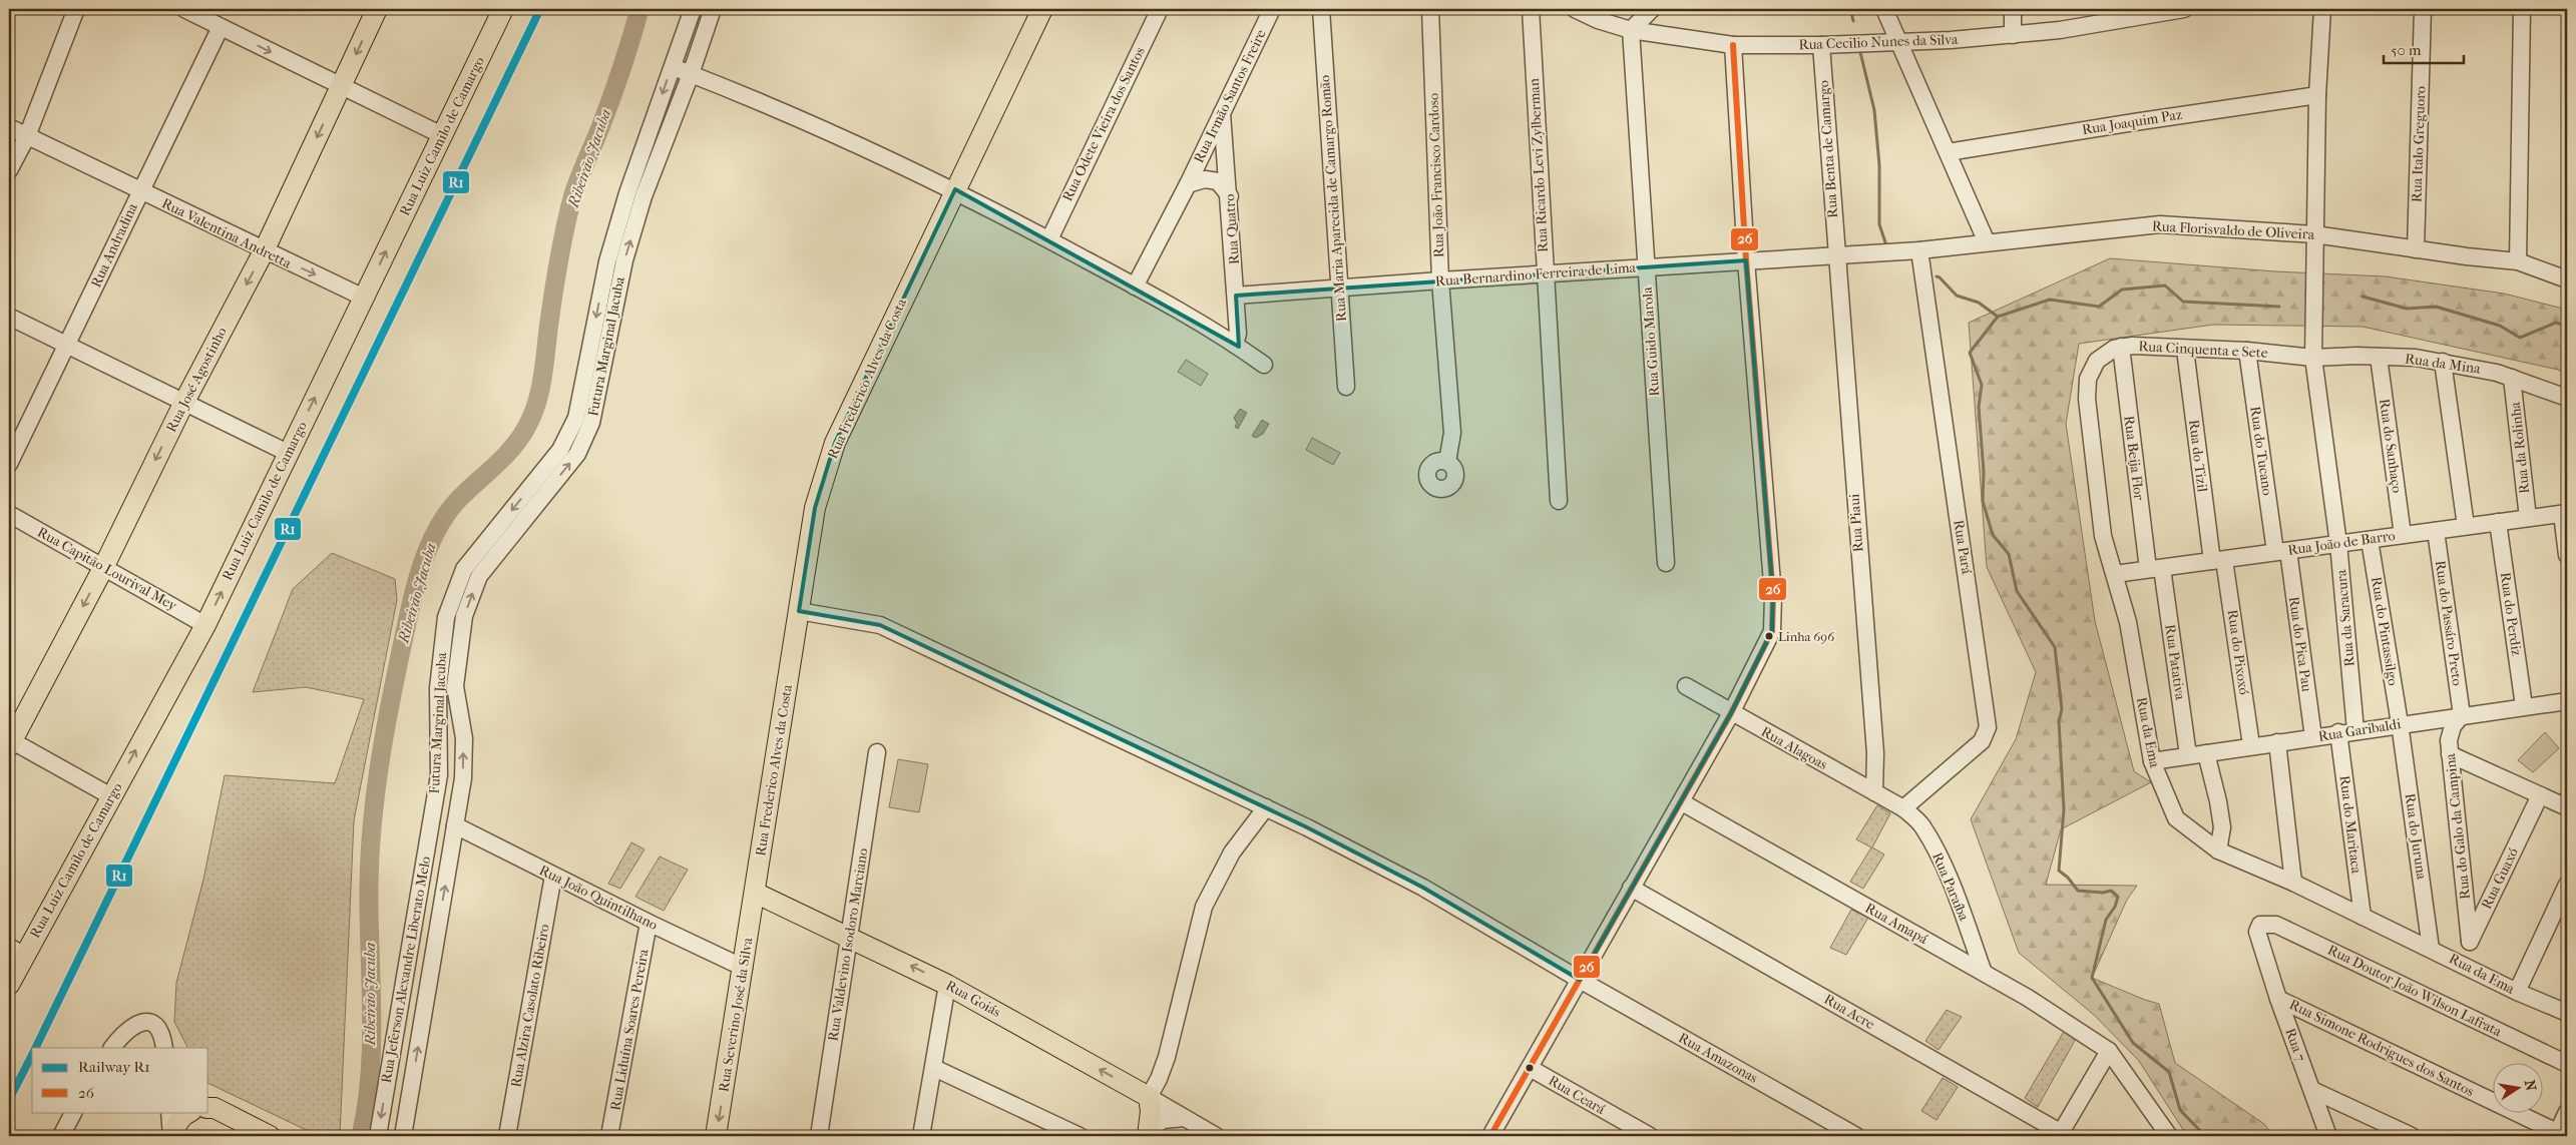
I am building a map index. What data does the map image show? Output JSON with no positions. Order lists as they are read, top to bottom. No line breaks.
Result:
{"streets":{"main road":["Rua Luiz Camilo de Camargo","Rua Frederico Alves da Costa","Rua José Agostinho","Rua Goiás","Rua Severino José da Silva"],"street":["Rua Cecilio Nunes da Silva","Rua Irmão Santos Freire","Rua Joaquim Paz","Rua Odete Vieira dos Santos","Rua Italo Greguoro","Rua Benta de Camargo","Rua Ricardo Levi Zylberman","Rua João Francisco Cardoso","Rua Maria Aparecida de Camargo Romão","Rua Quatro","Rua Florisvaldo de Oliveira","Rua Valentina Andretta","Rua Andradina","Rua Bernardino Ferreira de Lima","Rua Guido Marola","Futura Marginal Jacuba","Rua Cinquenta e Sete","Rua da Mina","Rua do Sanhaço","Rua da Rolinha","Rua do Tucano","Rua do Tizil","Rua Beija Flor","Rua Piaui","Rua João de Barro","Rua Pará","Rua Capitão Lourival Mey","Rua do Perdiz","Rua da Saracura","Rua do Passáro Preto","Rua do Pintassilgo","Rua do Pica Pau","Rua do Pixoxó","Rua Patativa","Rua Garibaldi","Rua da Ema","Rua Alagoas","Rua do Maritaca","Rua do Galo da Campina","Rua do Juruna","Rua Guaxó","Rua Paraíba","Rua João Quintilhano","Rua Amapá","Rua Valdevino Isodoro Marciano","Rua Jeferson Alexandre Liberato Melo","Rua Doutor João Wilson Lafrata","Rua Alzira Casolato Ribeiro","Rua Acre","Rua Liduína Soares Pereira","Rua 7","Rua Simone Rodrigues dos Santos","Rua Amazonas","Rua Ceará"]},"crossings":[["Rua Cecilio Nunes da Silva","Rua Benta de Camargo"],["Rua Cecilio Nunes da Silva","Rua Guido Marola"],["Rua Irmão Santos Freire","Rua Quatro"],["Rua Joaquim Paz","Rua da Saracura"],["Rua Luiz Camilo de Camargo","Rua Valentina Andretta"],["Rua Luiz Camilo de Camargo","Rua Capitão Lourival Mey"],["Rua Italo Greguoro","Rua Florisvaldo de Oliveira"],["Rua Benta de Camargo","Rua Florisvaldo de Oliveira"],["Rua Benta de Camargo","Rua Bernardino Ferreira de Lima"],["Rua Benta de Camargo","Rua Piaui"],["Rua Ricardo Levi Zylberman","Rua Bernardino Ferreira de Lima"],["Rua João Francisco Cardoso","Rua Bernardino Ferreira de Lima"],["Rua Maria Aparecida de Camargo Romão","Rua Bernardino Ferreira de Lima"],["Rua Quatro","Rua Bernardino Ferreira de Lima"],["Rua Florisvaldo de Oliveira","Rua Bernardino Ferreira de Lima"],["Rua Florisvaldo de Oliveira","Rua Piaui"],["Rua Florisvaldo de Oliveira","Rua Pará"],["Rua Florisvaldo de Oliveira","Rua da Saracura"],["Rua Valentina Andretta","Rua Andradina"],["Rua Valentina Andretta","Rua José Agostinho"],["Rua Bernardino Ferreira de Lima","Rua Guido Marola"],["Rua Bernardino Ferreira de Lima","Rua Piaui"],["Futura Marginal Jacuba","Rua Jeferson Alexandre Liberato Melo"],["Rua Cinquenta e Sete","Rua da Mina"],["Rua Cinquenta e Sete","Rua do Tucano"],["Rua Cinquenta e Sete","Rua do Tizil"],["Rua Cinquenta e Sete","Rua Beija Flor"],["Rua Cinquenta e Sete","Rua da Saracura"],["Rua Cinquenta e Sete","Rua da Ema"],["Rua da Mina","Rua do Sanhaço"],["Rua da Mina","Rua da Rolinha"],["Rua da Mina","Rua da Saracura"],["Rua Frederico Alves da Costa","Rua Goiás"],["Rua Frederico Alves da Costa","Rua Severino José da Silva"],["Rua Frederico Alves da Costa","Rua Amazonas"],["Rua José Agostinho","Rua Capitão Lourival Mey"],["Rua do Sanhaço","Rua João de Barro"],["Rua da Rolinha","Rua João de Barro"],["Rua do Tucano","Rua João de Barro"],["Rua do Tucano","Rua do Pica Pau"],["Rua do Tizil","Rua João de Barro"],["Rua do Tizil","Rua do Pixoxó"],["Rua Beija Flor","Rua João de Barro"],["Rua Beija Flor","Rua Patativa"],["Rua Piaui","Rua Alagoas"],["Rua João de Barro","Rua do Perdiz"],["Rua João de Barro","Rua da Saracura"],["Rua João de Barro","Rua do Passáro Preto"],["Rua João de Barro","Rua do Pintassilgo"],["Rua João de Barro","Rua do Pica Pau"],["Rua João de Barro","Rua do Pixoxó"],["Rua João de Barro","Rua Patativa"],["Rua João de Barro","Rua da Ema"],["Rua Pará","Rua Alagoas"],["Rua Pará","Rua Paraíba"],["Rua do Perdiz","Rua Garibaldi"],["Rua da Saracura","Rua Garibaldi"],["Rua do Passáro Preto","Rua Garibaldi"],["Rua do Passáro Preto","Rua do Galo da Campina"],["Rua do Pintassilgo","Rua Garibaldi"],["Rua do Pintassilgo","Rua do Juruna"],["Rua do Pica Pau","Rua Garibaldi"],["Rua do Pixoxó","Rua Garibaldi"],["Rua Patativa","Rua Garibaldi"],["Rua Garibaldi","Rua da Ema"],["Rua Garibaldi","Rua do Maritaca"],["Rua Garibaldi","Rua do Galo da Campina"],["Rua Garibaldi","Rua do Juruna"],["Rua da Ema","Rua do Maritaca"],["Rua da Ema","Rua do Juruna"],["Rua da Ema","Rua Guaxó"],["Rua Alagoas","Rua Paraíba"],["Rua do Galo da Campina","Rua Guaxó"],["Rua Paraíba","Rua Amapá"],["Rua João Quintilhano","Rua Jeferson Alexandre Liberato Melo"],["Rua João Quintilhano","Rua Alzira Casolato Ribeiro"],["Rua João Quintilhano","Rua Severino José da Silva"],["Rua João Quintilhano","Rua Liduína Soares Pereira"],["Rua Valdevino Isodoro Marciano","Rua Goiás"],["Rua Doutor João Wilson Lafrata","Rua 7"],["Rua Goiás","Rua Severino José da Silva"],["Rua 7","Rua Simone Rodrigues dos Santos"]],"one_way":["Rua Luiz Camilo de Camargo","Rua José Agostinho","Rua Goiás","Rua Severino José da Silva"],"water":["Ribeirão Jacuba"],"places":["Linha 696"],"lines":["rail line R1","transit line 26"],"legend":["Railway R1","26"],"scale_bar":"50 m","north":"right"}
